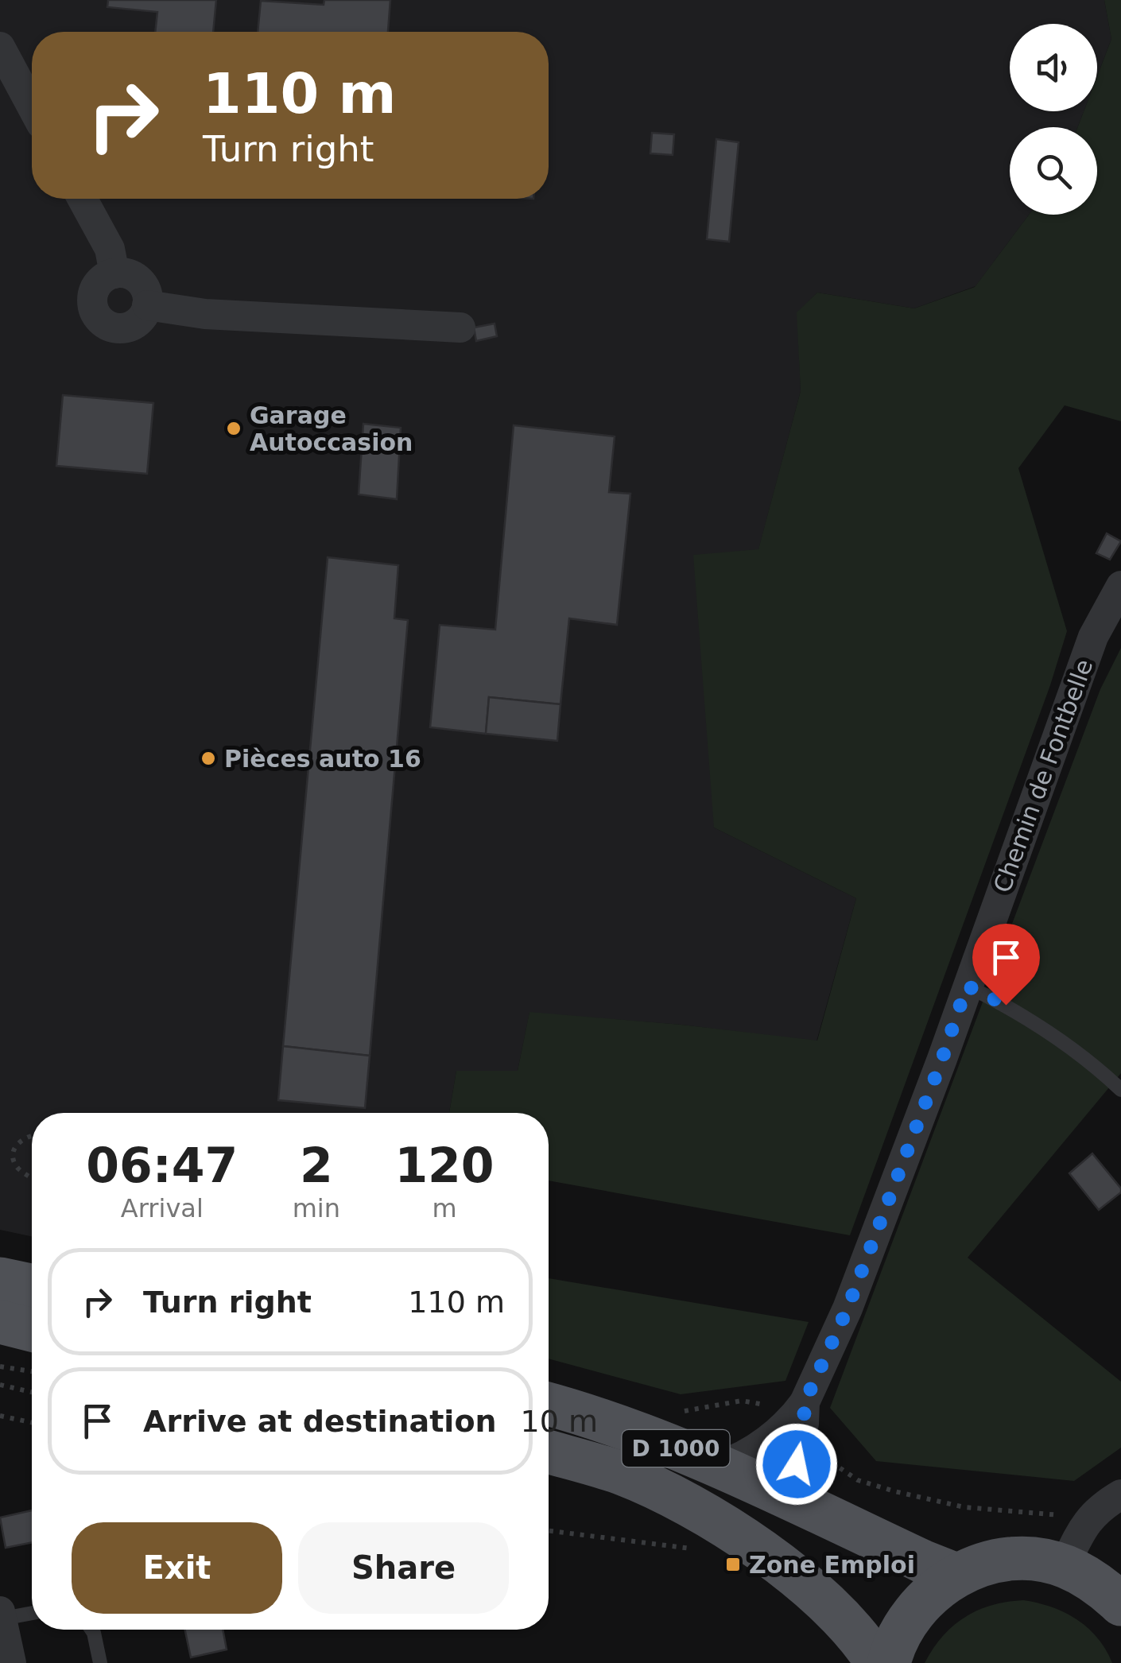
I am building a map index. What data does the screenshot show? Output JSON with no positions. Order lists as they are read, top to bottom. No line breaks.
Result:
{"streets":{"main road":["D 1000"],"street":["Chemin de Fontbelle"]},"crossings":[["Chemin de Fontbelle","D 1000"]],"places":{"other":["Garage Autoccasion","Pièces auto 16"],"transit":["Zone Emploi"]},"page":{"turn":["110 m","Turn right"],"eta":["06:47","Arrival","2","min","120","m"],"list":[{"name":"Turn right","value":"110 m"},{"name":"Arrive at destination","value":"10 m"}],"buttons":["Exit","Share"]}}
